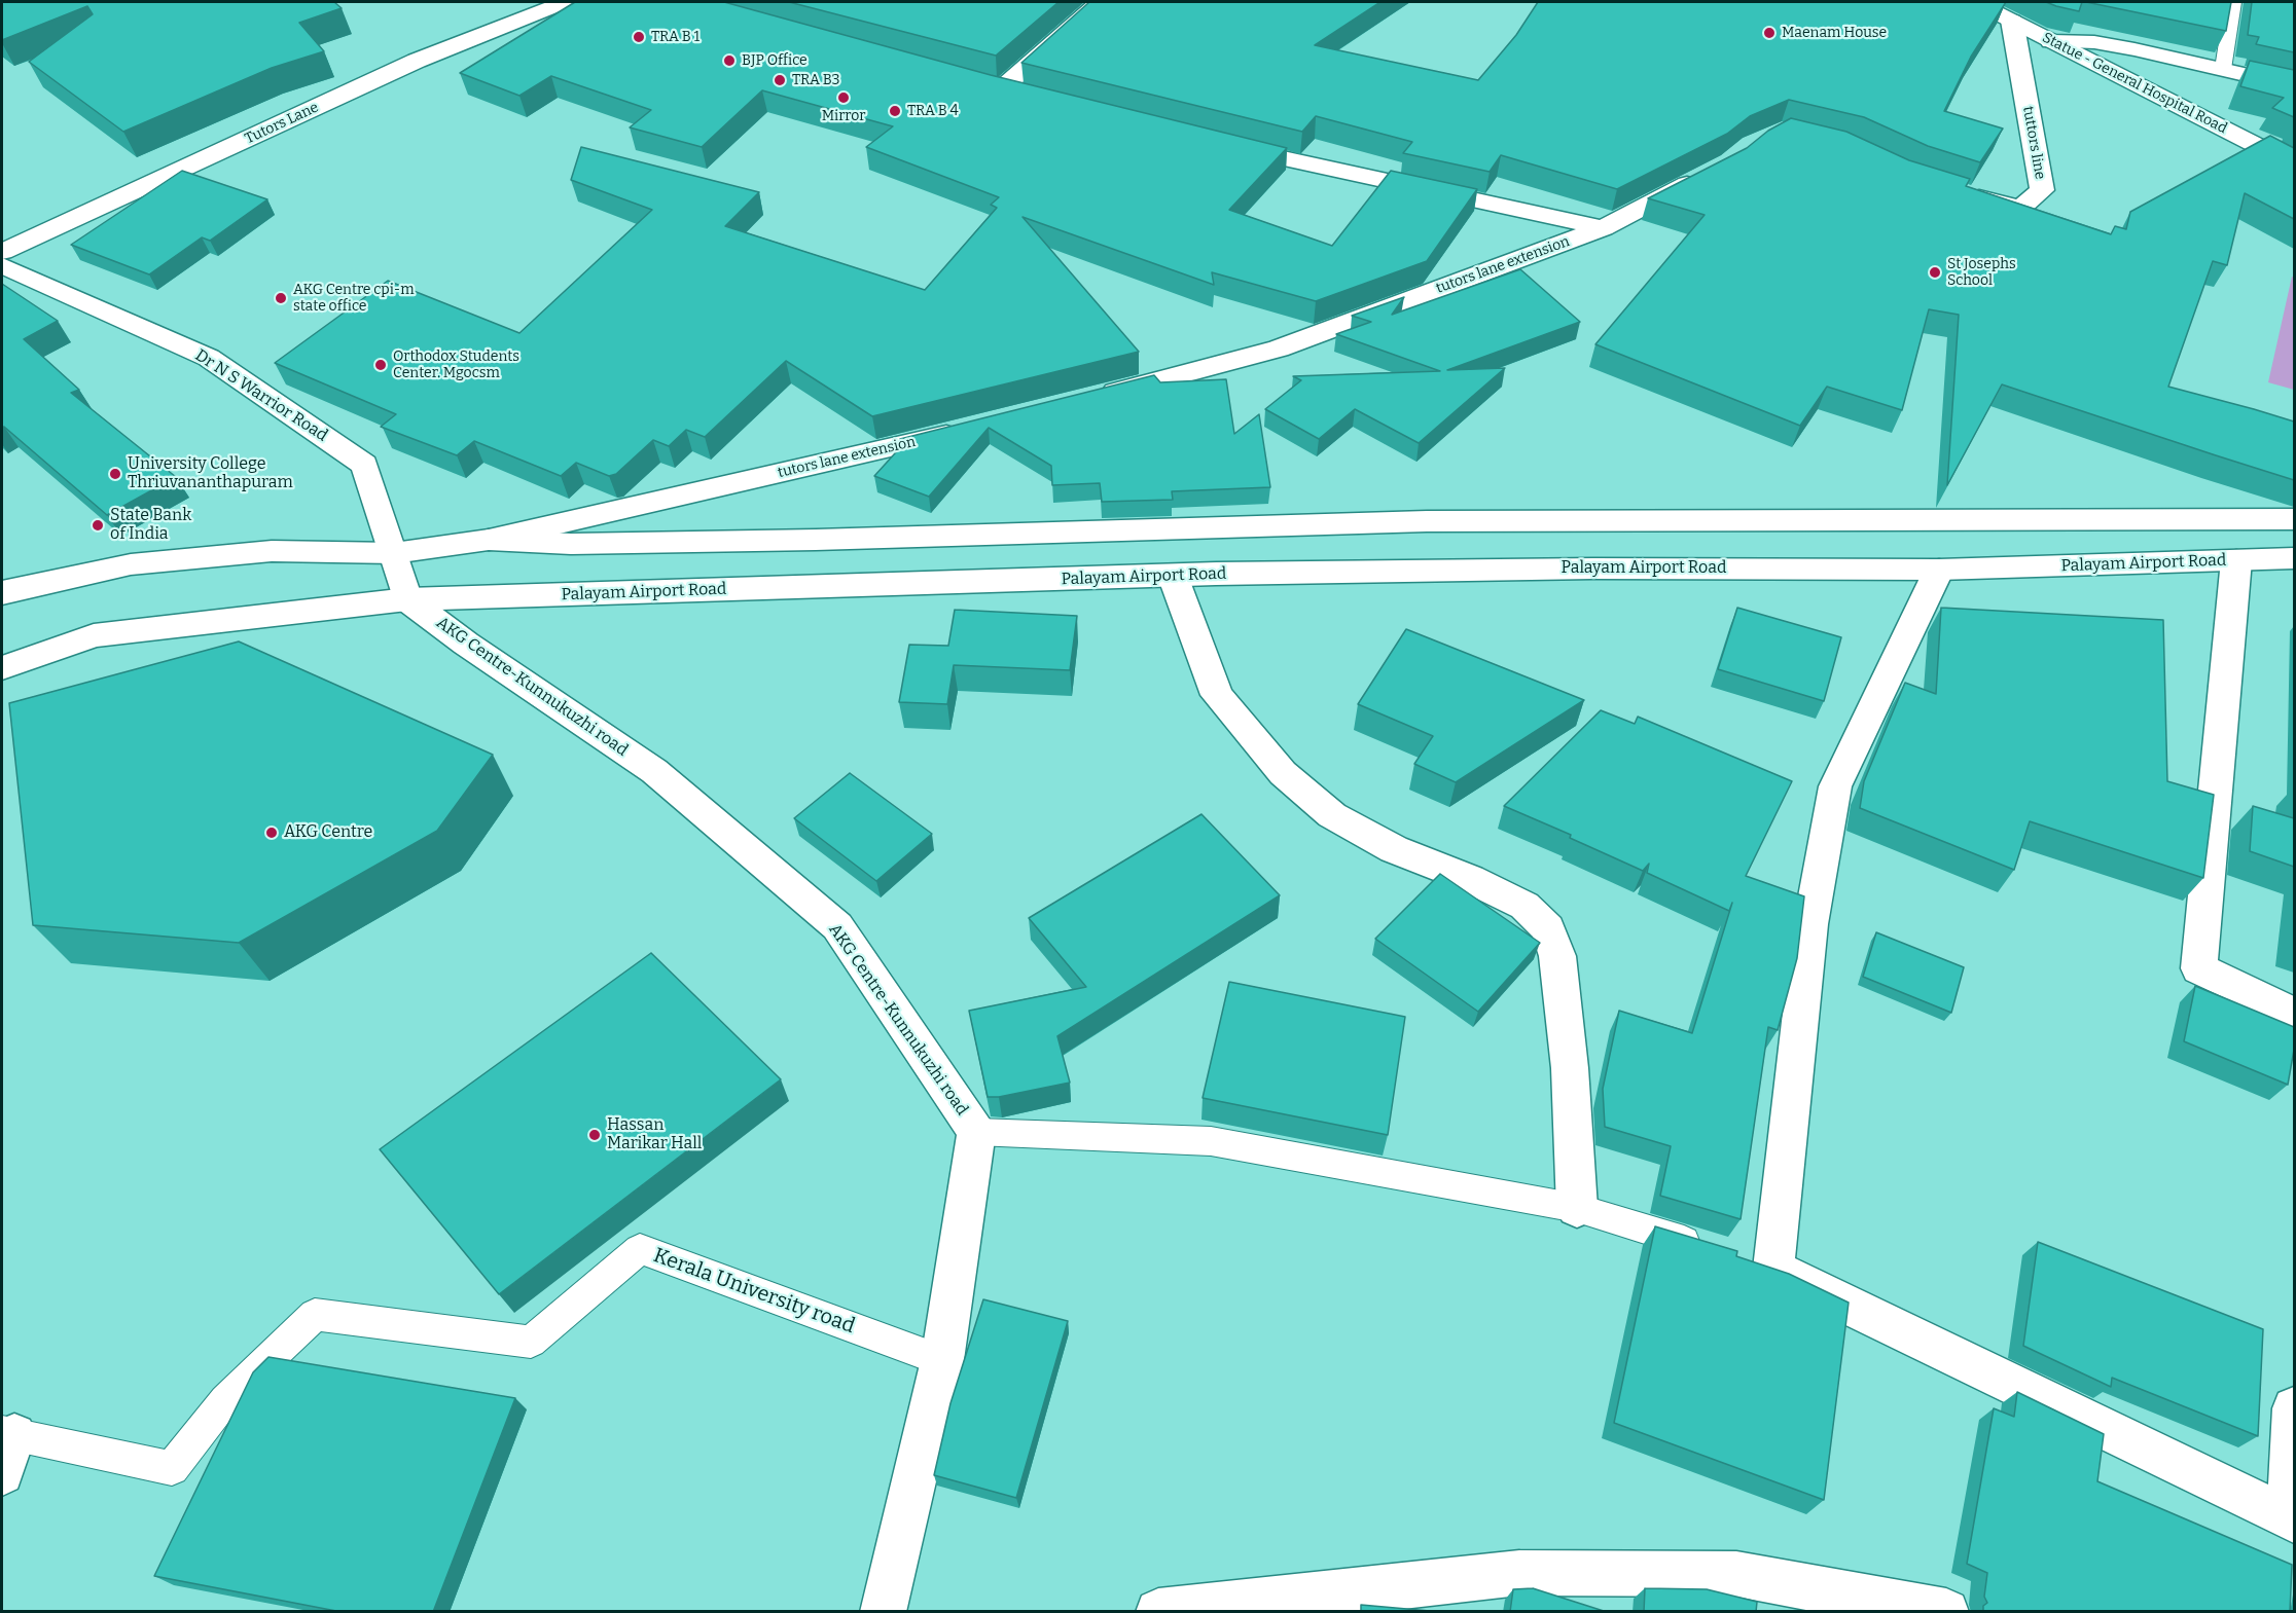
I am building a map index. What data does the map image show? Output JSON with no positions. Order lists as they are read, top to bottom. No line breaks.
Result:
{"streets":{"street":["Statue - General Hospital Road","Tutors Lane","tuttors line","tutors lane extension","Dr N S Warrior Road","Palayam Airport Road","AKG Centre-Kunnukuzhi road"],"lane":["Kerala University road"]},"crossings":[["Statue - General Hospital Road","tuttors line"],["Palayam Airport Road","AKG Centre-Kunnukuzhi road"],["AKG Centre-Kunnukuzhi road","Kerala University road"]],"places":["Maenam House","TRA B 1","BJP Office","TRA B3","Mirror","TRA B 4","St Josephs School","AKG Centre cpi-m state office","Orthodox Students Center. Mgocsm","University College Thriuvananthapuram","State Bank of India","AKG Centre","Hassan Marikar Hall"]}
